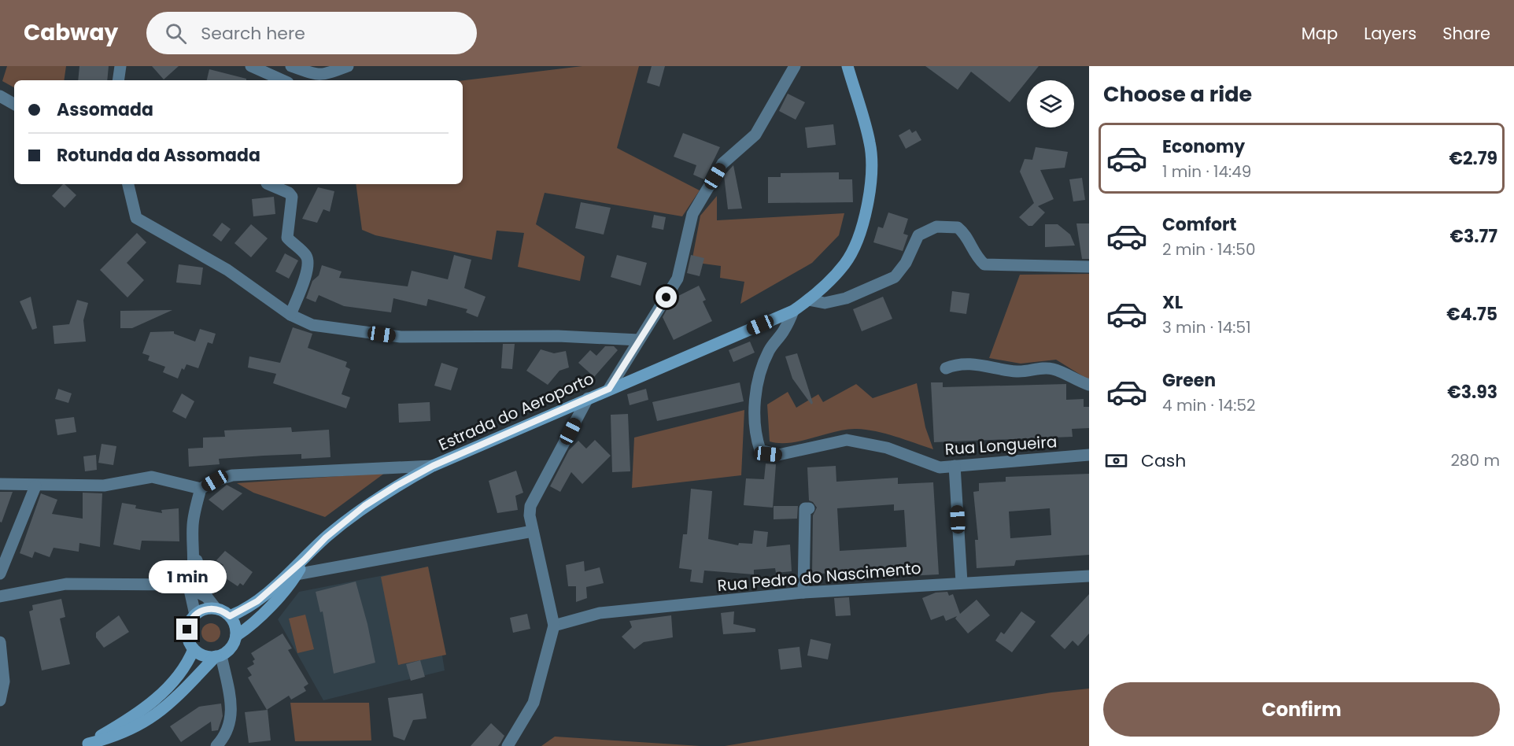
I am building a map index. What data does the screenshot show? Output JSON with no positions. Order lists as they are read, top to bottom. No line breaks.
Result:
{"streets":{"main road":["Estrada do Aeroporto"],"street":["Rua Longueira","Rua Pedro do Nascimento"]},"crossings":[["Estrada do Aeroporto","Rua Longueira"]],"page":{"header":"Cabway","search":"Search here","nav":["Map","Layers","Share"],"heading":"Choose a ride","banner":["Assomada","Rotunda da Assomada"],"list":[{"name":"Economy","note":"1 min · 14:49","value":"€2.79"},{"name":"Comfort","note":"2 min · 14:50","value":"€3.77"},{"name":"XL","note":"3 min · 14:51","value":"€4.75"},{"name":"Green","note":"4 min · 14:52","value":"€3.93"}],"pay":["Cash","280 m"],"bubble":"1 min","buttons":"Confirm"}}
